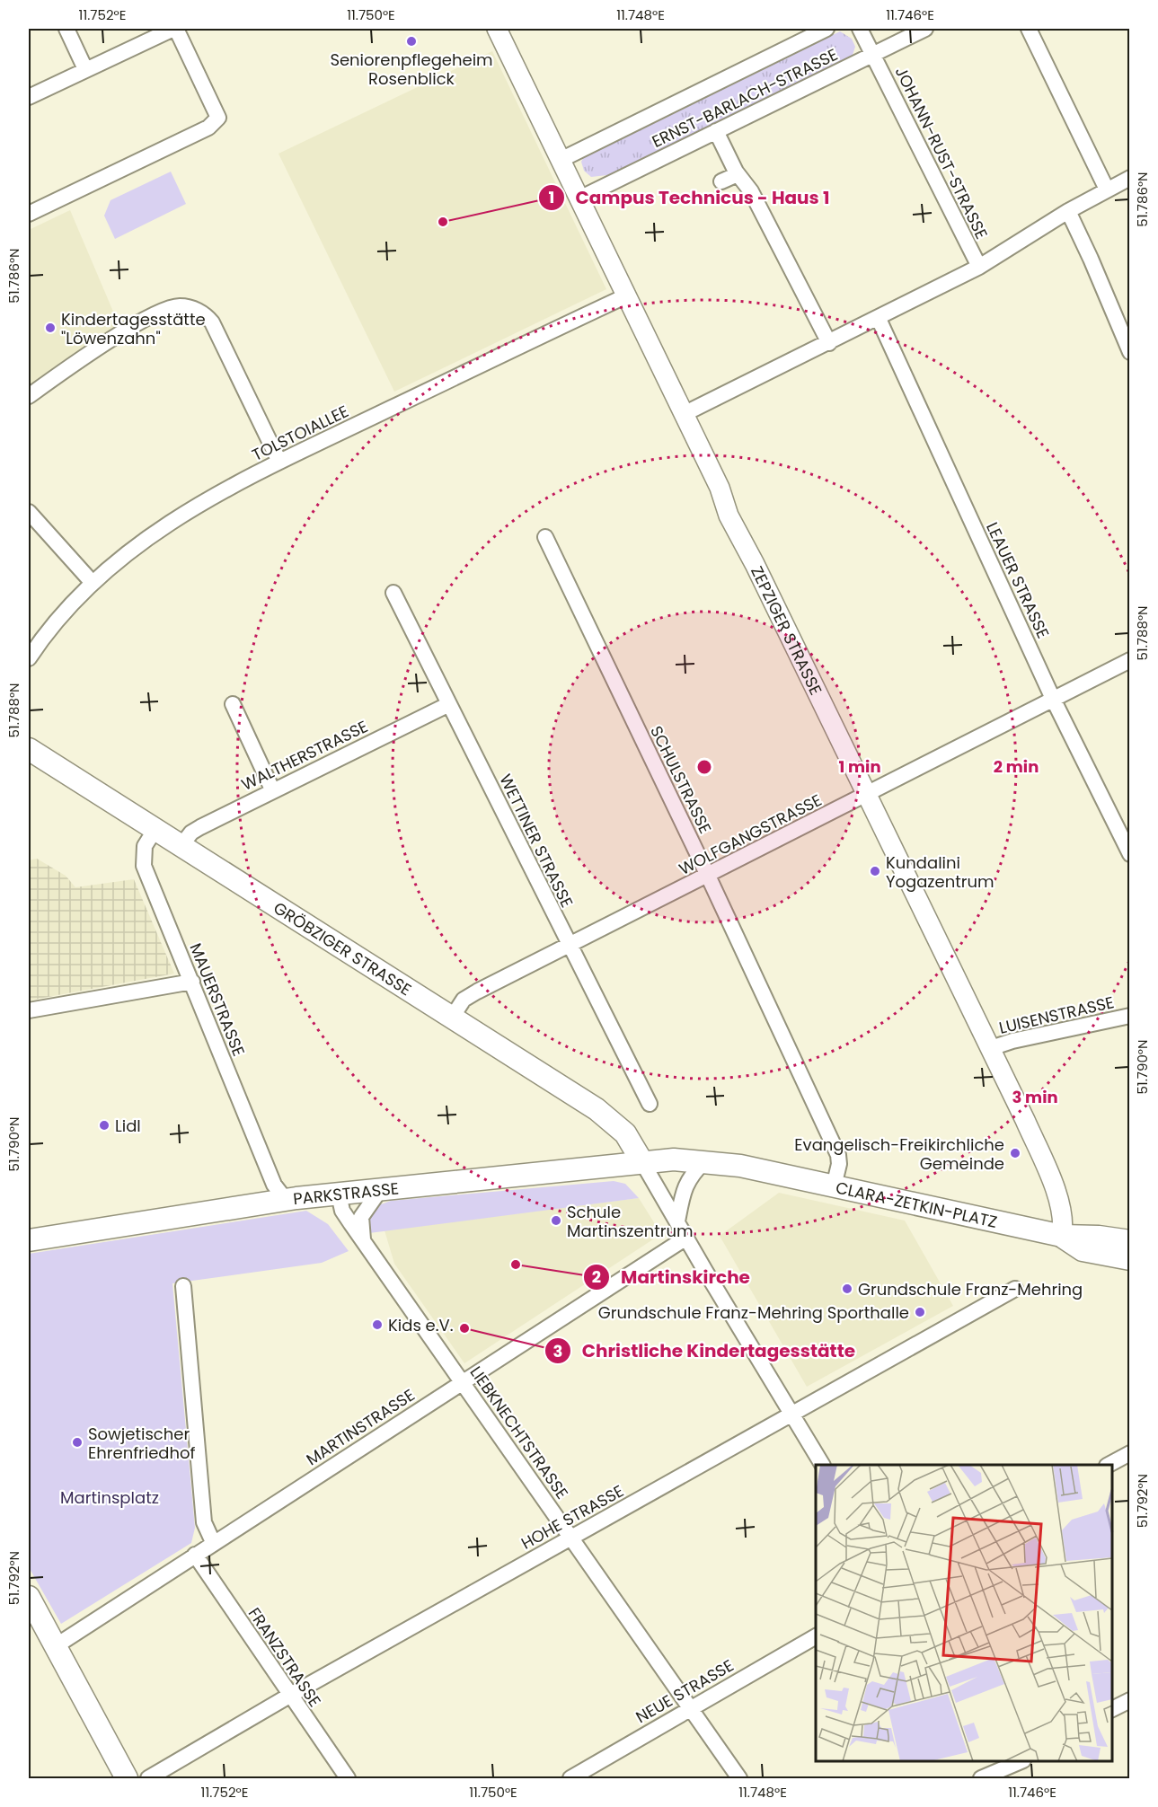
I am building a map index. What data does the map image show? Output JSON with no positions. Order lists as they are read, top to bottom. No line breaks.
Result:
{"streets":{"main road":["GRÖBZIGER STRASSE","PARKSTRASSE","CLARA-ZETKIN-PLATZ"],"street":["ERNST-BARLACH-STRASSE","JOHANN-RUST-STRASSE","TOLSTOIALLEE","LEAUER STRASSE","ZEPZIGER STRASSE","WALTHERSTRASSE","SCHULSTRASSE","WOLFGANGSTRASSE","WETTINER STRASSE","MAUERSTRASSE","LUISENSTRASSE","MARTINSTRASSE","LIEBKNECHTSTRASSE","HOHE STRASSE","FRANZSTRASSE","NEUE STRASSE"]},"crossings":[["ERNST-BARLACH-STRASSE","JOHANN-RUST-STRASSE"],["ERNST-BARLACH-STRASSE","ZEPZIGER STRASSE"],["JOHANN-RUST-STRASSE","LEAUER STRASSE"],["JOHANN-RUST-STRASSE","ZEPZIGER STRASSE"],["TOLSTOIALLEE","ZEPZIGER STRASSE"],["LEAUER STRASSE","WOLFGANGSTRASSE"],["ZEPZIGER STRASSE","WOLFGANGSTRASSE"],["ZEPZIGER STRASSE","LUISENSTRASSE"],["ZEPZIGER STRASSE","CLARA-ZETKIN-PLATZ"],["WALTHERSTRASSE","WETTINER STRASSE"],["WALTHERSTRASSE","GRÖBZIGER STRASSE"],["SCHULSTRASSE","WOLFGANGSTRASSE"],["SCHULSTRASSE","CLARA-ZETKIN-PLATZ"],["WOLFGANGSTRASSE","WETTINER STRASSE"],["WOLFGANGSTRASSE","GRÖBZIGER STRASSE"],["GRÖBZIGER STRASSE","MAUERSTRASSE"],["GRÖBZIGER STRASSE","PARKSTRASSE"],["GRÖBZIGER STRASSE","CLARA-ZETKIN-PLATZ"],["MAUERSTRASSE","PARKSTRASSE"],["PARKSTRASSE","CLARA-ZETKIN-PLATZ"],["PARKSTRASSE","LIEBKNECHTSTRASSE"],["MARTINSTRASSE","LIEBKNECHTSTRASSE"],["MARTINSTRASSE","FRANZSTRASSE"],["LIEBKNECHTSTRASSE","HOHE STRASSE"],["LIEBKNECHTSTRASSE","NEUE STRASSE"],["HOHE STRASSE","FRANZSTRASSE"]],"parks":["Martinsplatz"],"places":["Seniorenpflegeheim Rosenblick","Campus Technicus - Haus 1","Kindertagesstätte \"Löwenzahn\"","Kundalini Yogazentrum","Lidl","Evangelisch-Freikirchliche Gemeinde","Schule Martinszentrum","Martinskirche","Grundschule Franz-Mehring","Grundschule Franz-Mehring Sporthalle","Kids e.V.","Christliche Kindertagesstätte","Sowjetischer Ehrenfriedhof"],"coordinates":["11.752°E","11.750°E","11.748°E","11.746°E","51.786°N","51.788°N","51.790°N","51.792°N"],"rings":["1 min","2 min","3 min"]}
